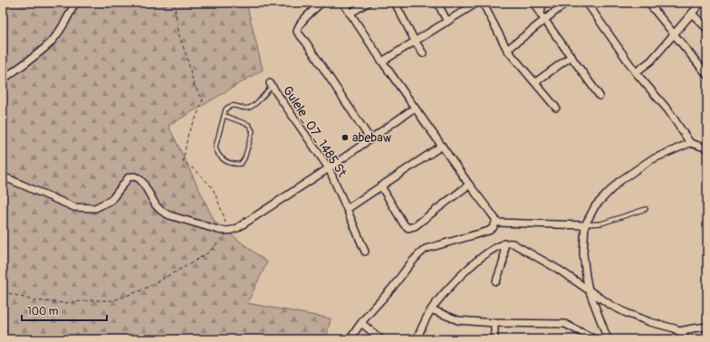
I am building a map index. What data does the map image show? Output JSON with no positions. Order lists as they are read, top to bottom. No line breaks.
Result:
{"streets":{"street":["Gulele_07_1485 St"]},"places":["abebaw"],"scale_bar":"100 m"}
